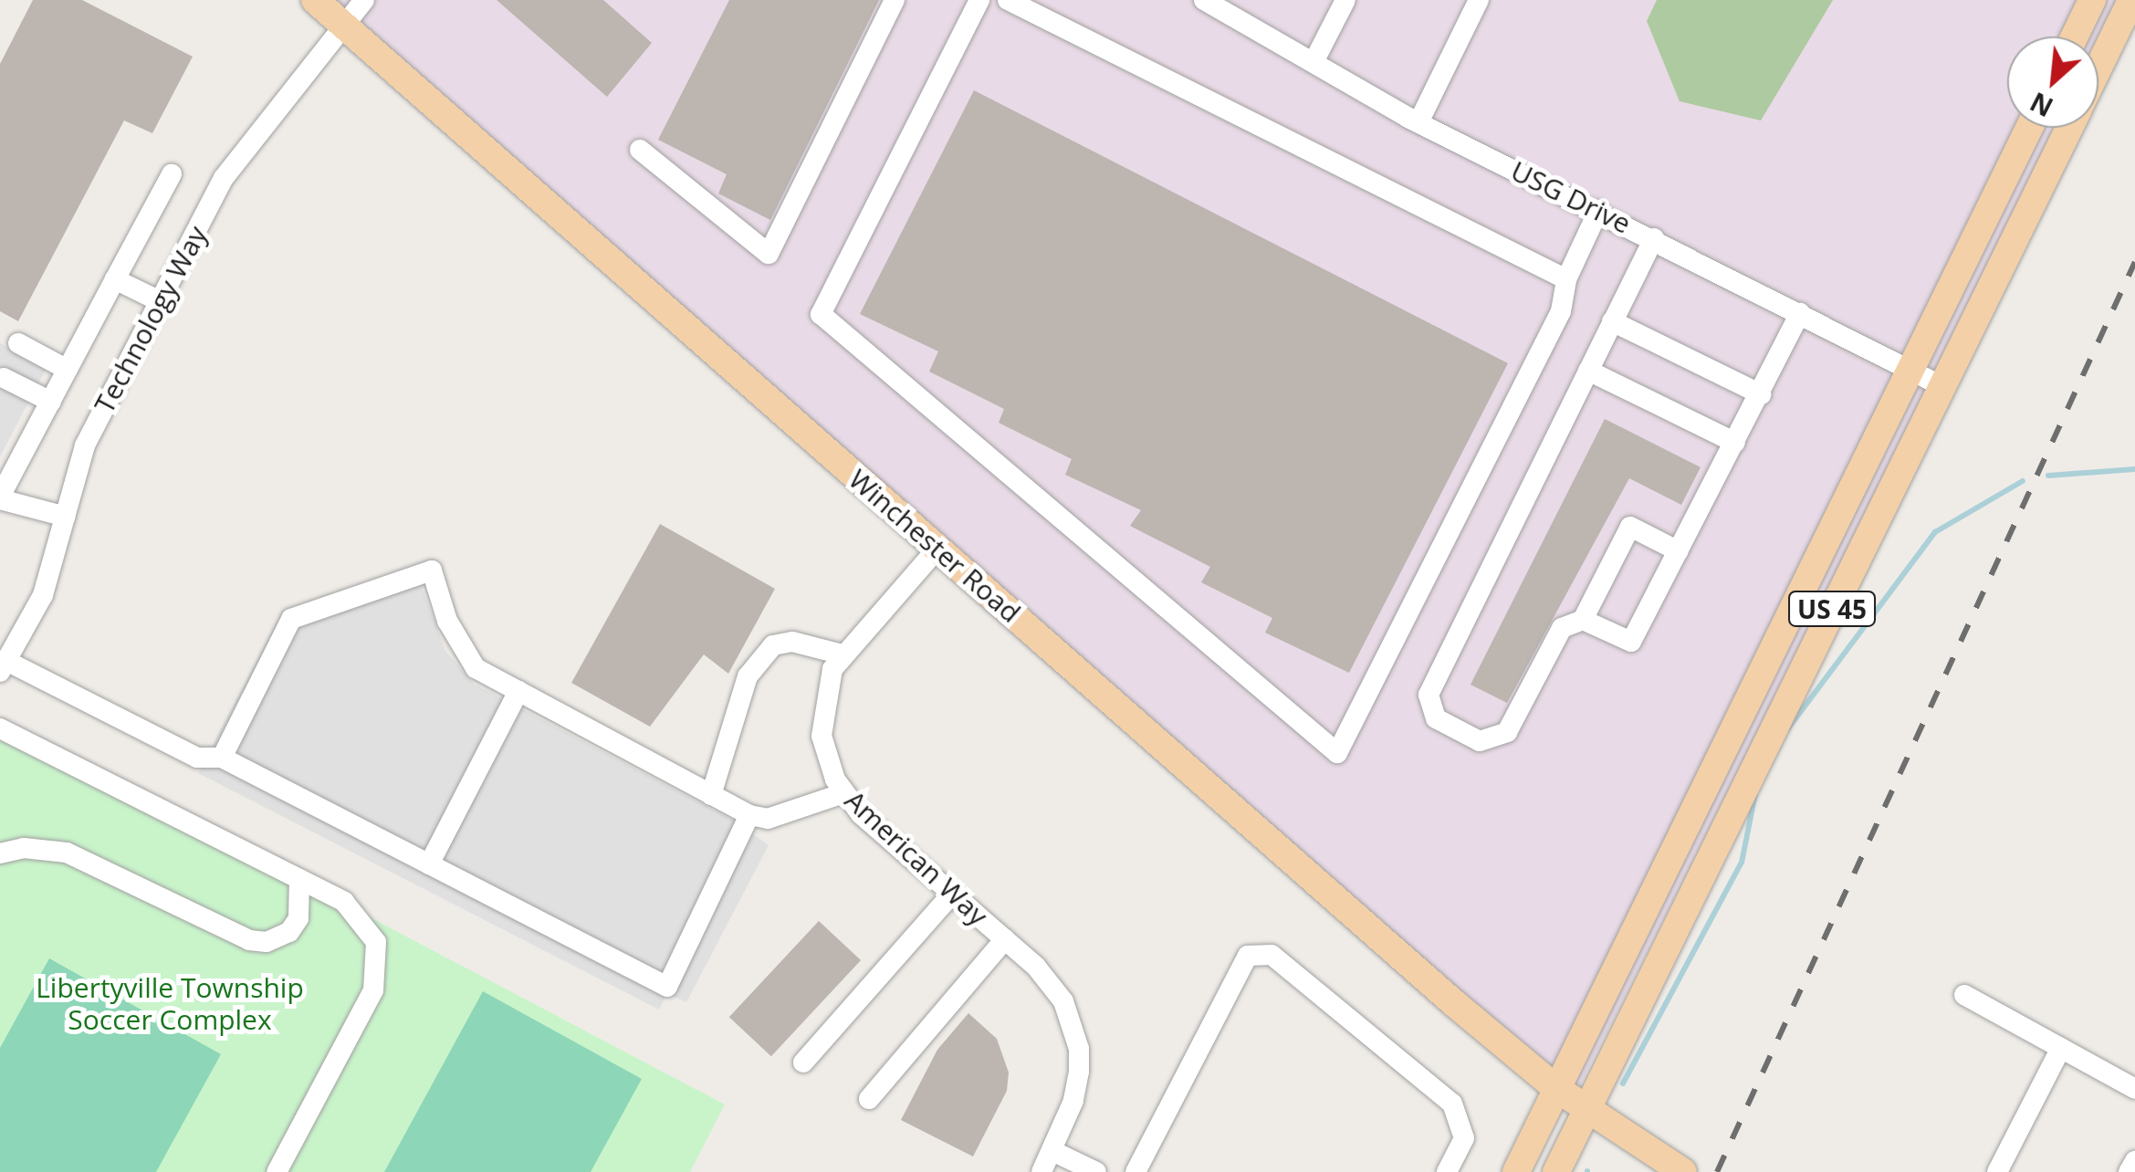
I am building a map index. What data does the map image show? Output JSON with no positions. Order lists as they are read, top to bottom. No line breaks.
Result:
{"streets":{"main road":["Winchester Road","US 45"],"street":["USG Drive","Technology Way","American Way"]},"crossings":[["USG Drive","US 45"],["Technology Way","Winchester Road"],["Winchester Road","US 45"],["Winchester Road","American Way"]],"parks":["Libertyville Township Soccer Complex"],"north":"bottom left"}
